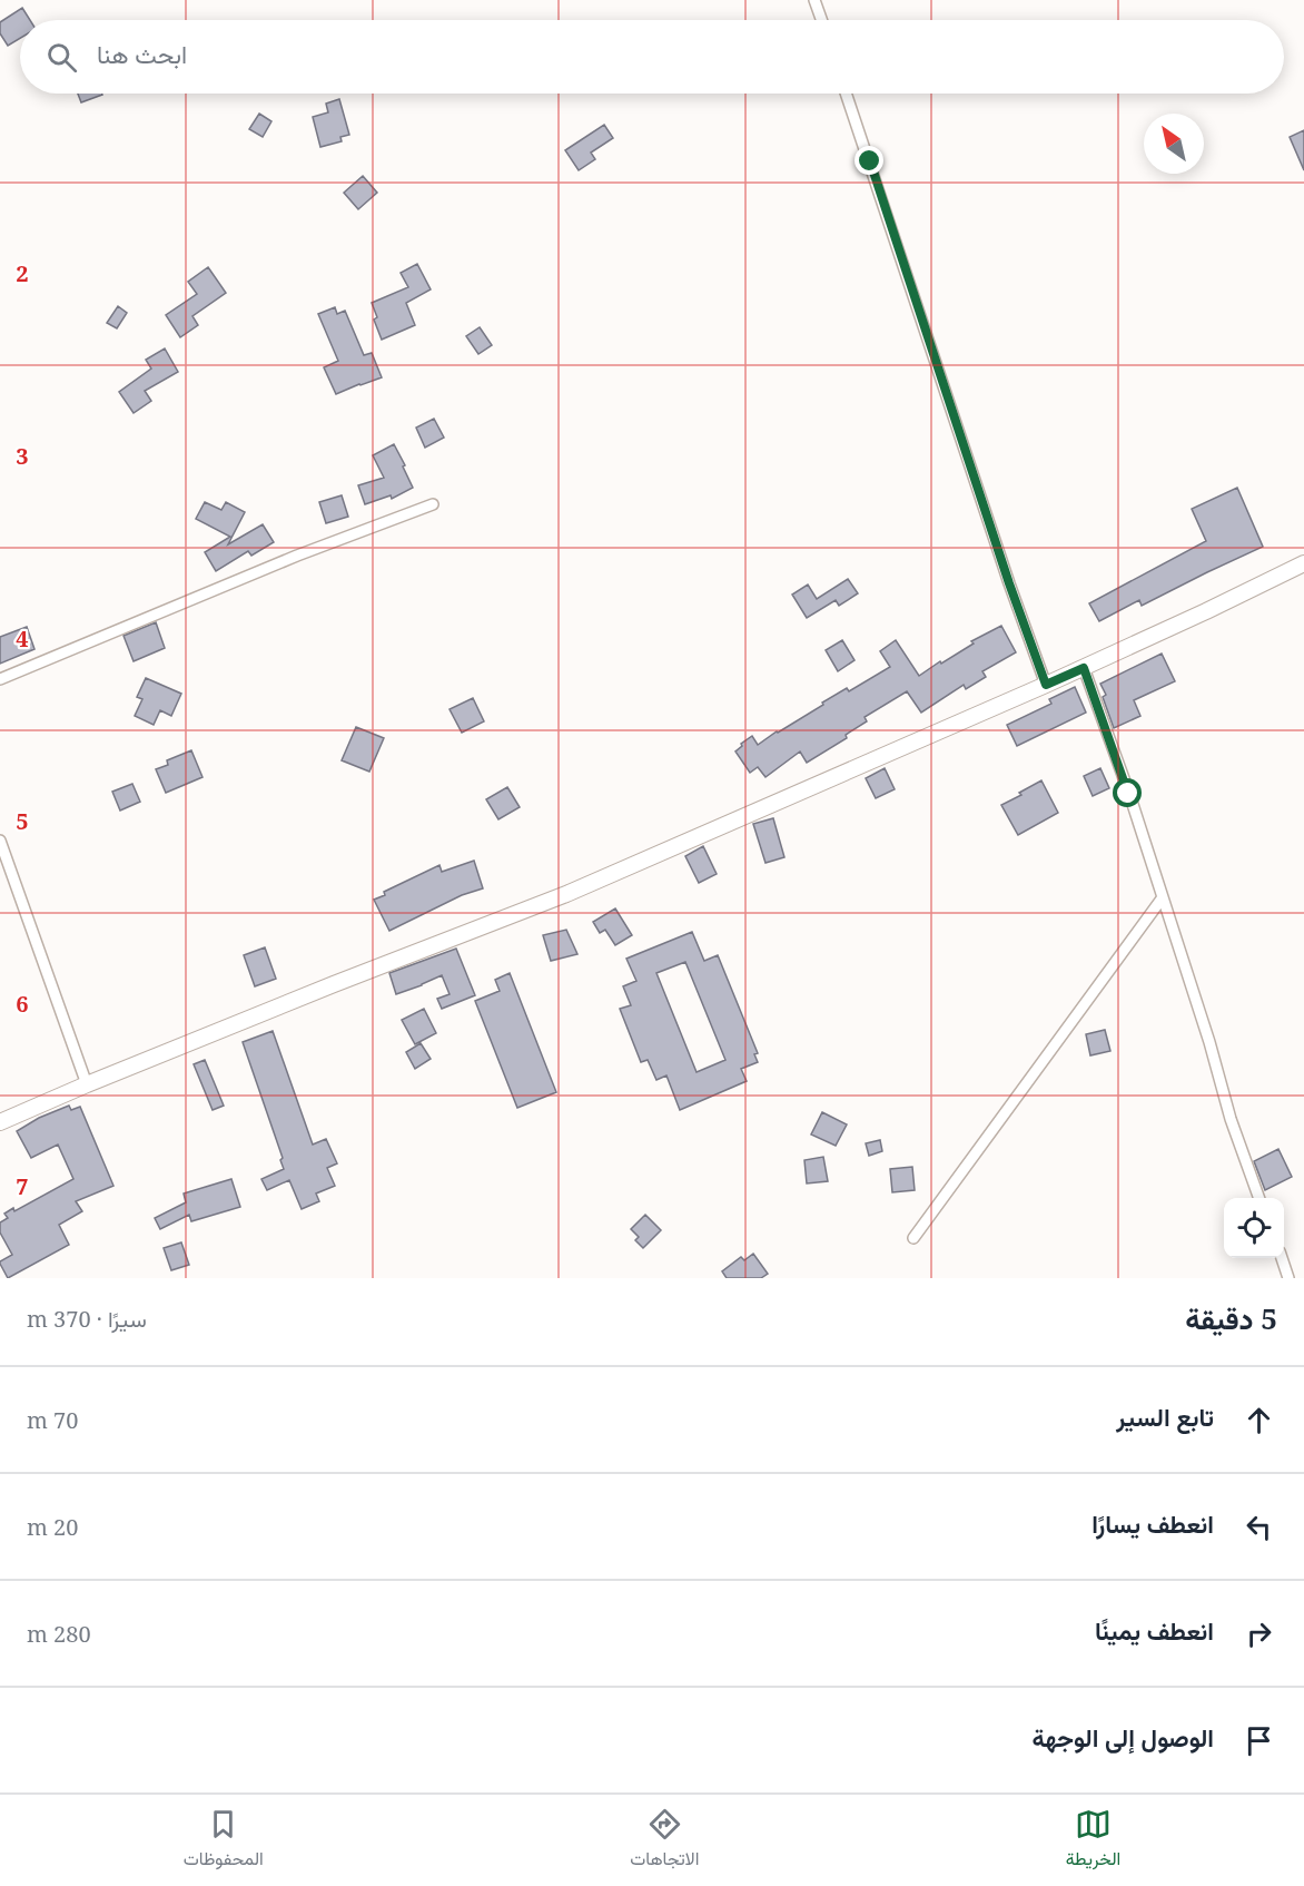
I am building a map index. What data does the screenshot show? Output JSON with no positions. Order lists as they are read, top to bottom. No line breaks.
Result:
{"north":"top left","page":{"search":"ابحث هنا","heading":["5 دقيقة","سيرًا · 370 m"],"list":[["تابع السير","70 m"],["انعطف يسارًا","20 m"],["انعطف يمينًا","280 m"],"الوصول إلى الوجهة"],"nav":["الخريطة","الاتجاهات","المحفوظات"]},"grid":{"rows":["2","3","4","5","6","7"]}}
